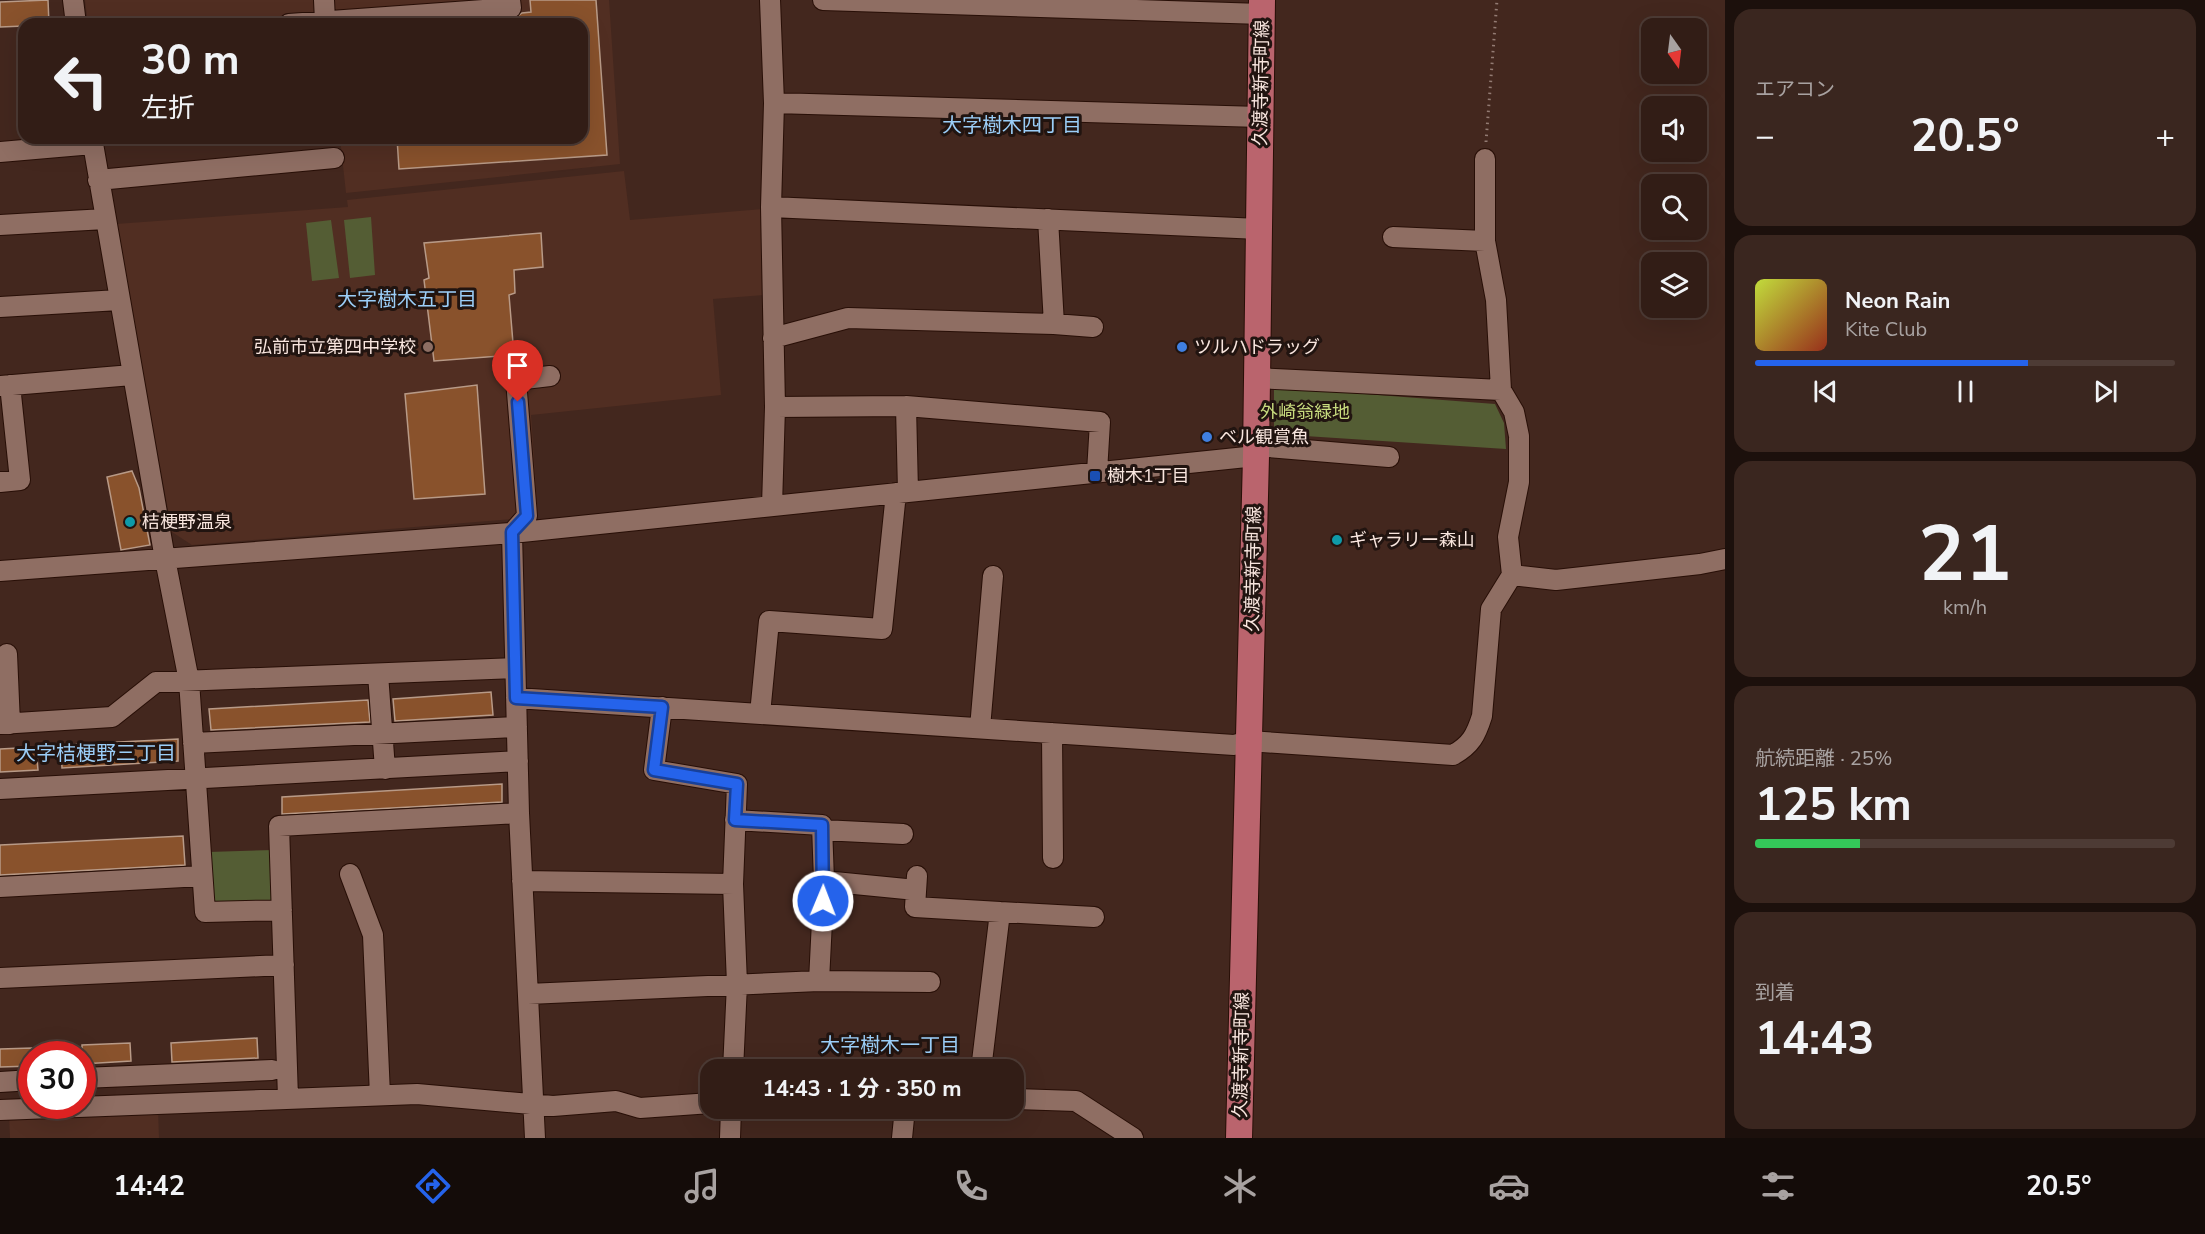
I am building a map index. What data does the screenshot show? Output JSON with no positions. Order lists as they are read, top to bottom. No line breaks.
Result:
{"streets":{"main road":["久渡寺新寺町線"]},"districts":["大字樹木四丁目","大字樹木五丁目","大字桔梗野三丁目","大字樹木一丁目"],"parks":["外崎翁緑地"],"places":{"other":["弘前市立第四中学校","ツルハドラッグ","ベル観賞魚","桔梗野温泉","ギャラリー森山"],"transit":["樹木1丁目"]},"north":"bottom","page":{"tile":["エアコン",["21","km/h"],["航続距離 · 25%","125 km"],["到着","14:43"]],"turn":["30 m","左折"],"heat":["−","20.5°","+"],"song":["Neon Rain","Kite Club"],"limit":"30","trip":"14:43 · 1 分 · 350 m","tabs":["14:42","20.5°"]}}
